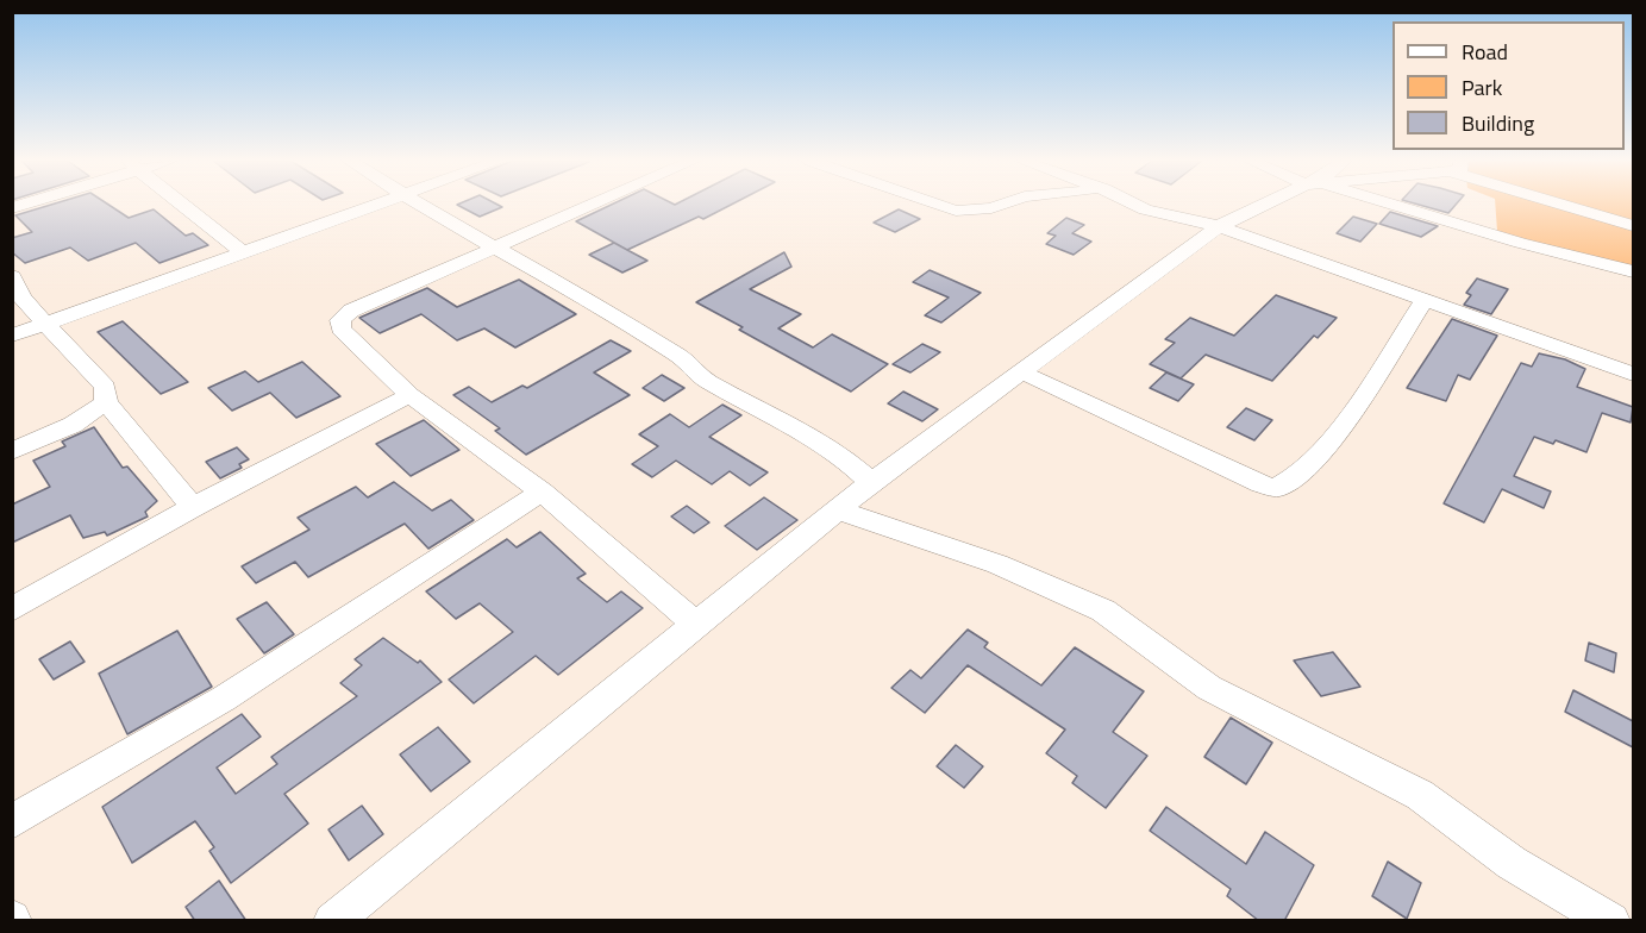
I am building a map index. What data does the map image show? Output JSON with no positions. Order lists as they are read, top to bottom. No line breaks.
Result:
{"legend":["Road","Park","Building"]}
